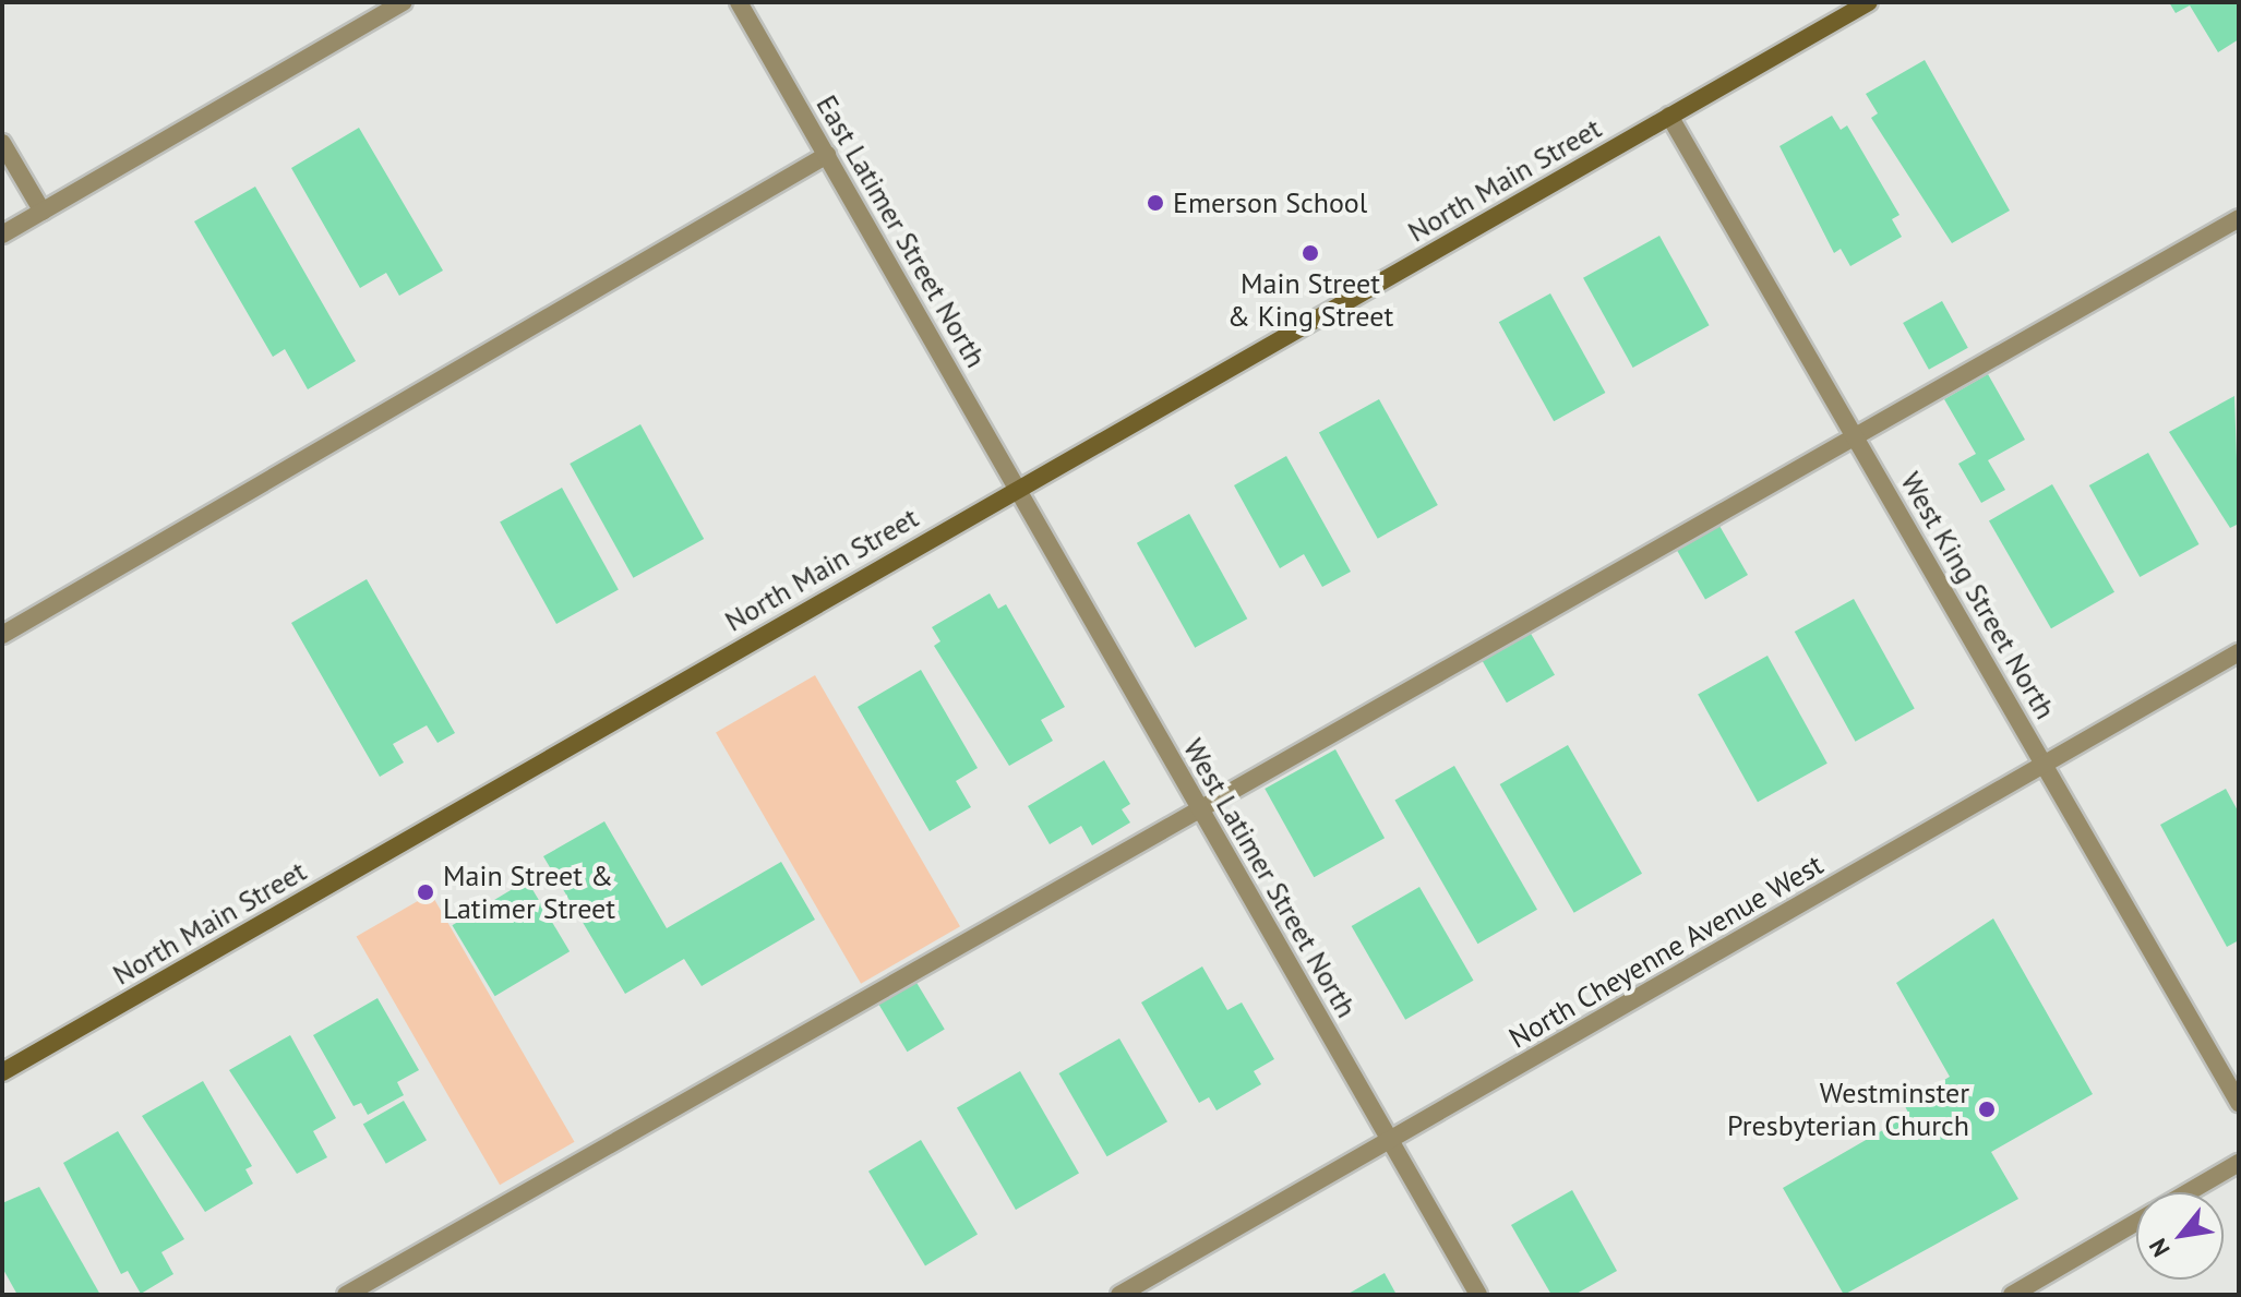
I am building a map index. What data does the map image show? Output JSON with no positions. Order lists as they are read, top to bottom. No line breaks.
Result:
{"streets":{"street":["North Main Street","East Latimer Street North","West King Street North","West Latimer Street North","North Cheyenne Avenue West"]},"crossings":[["North Main Street","East Latimer Street North"],["North Main Street","West King Street North"],["North Main Street","West Latimer Street North"],["East Latimer Street North","West Latimer Street North"],["West King Street North","North Cheyenne Avenue West"],["West Latimer Street North","North Cheyenne Avenue West"]],"places":["Emerson School","Main Street & King Street","Main Street & Latimer Street","Westminster Presbyterian Church"],"north":"bottom left"}
